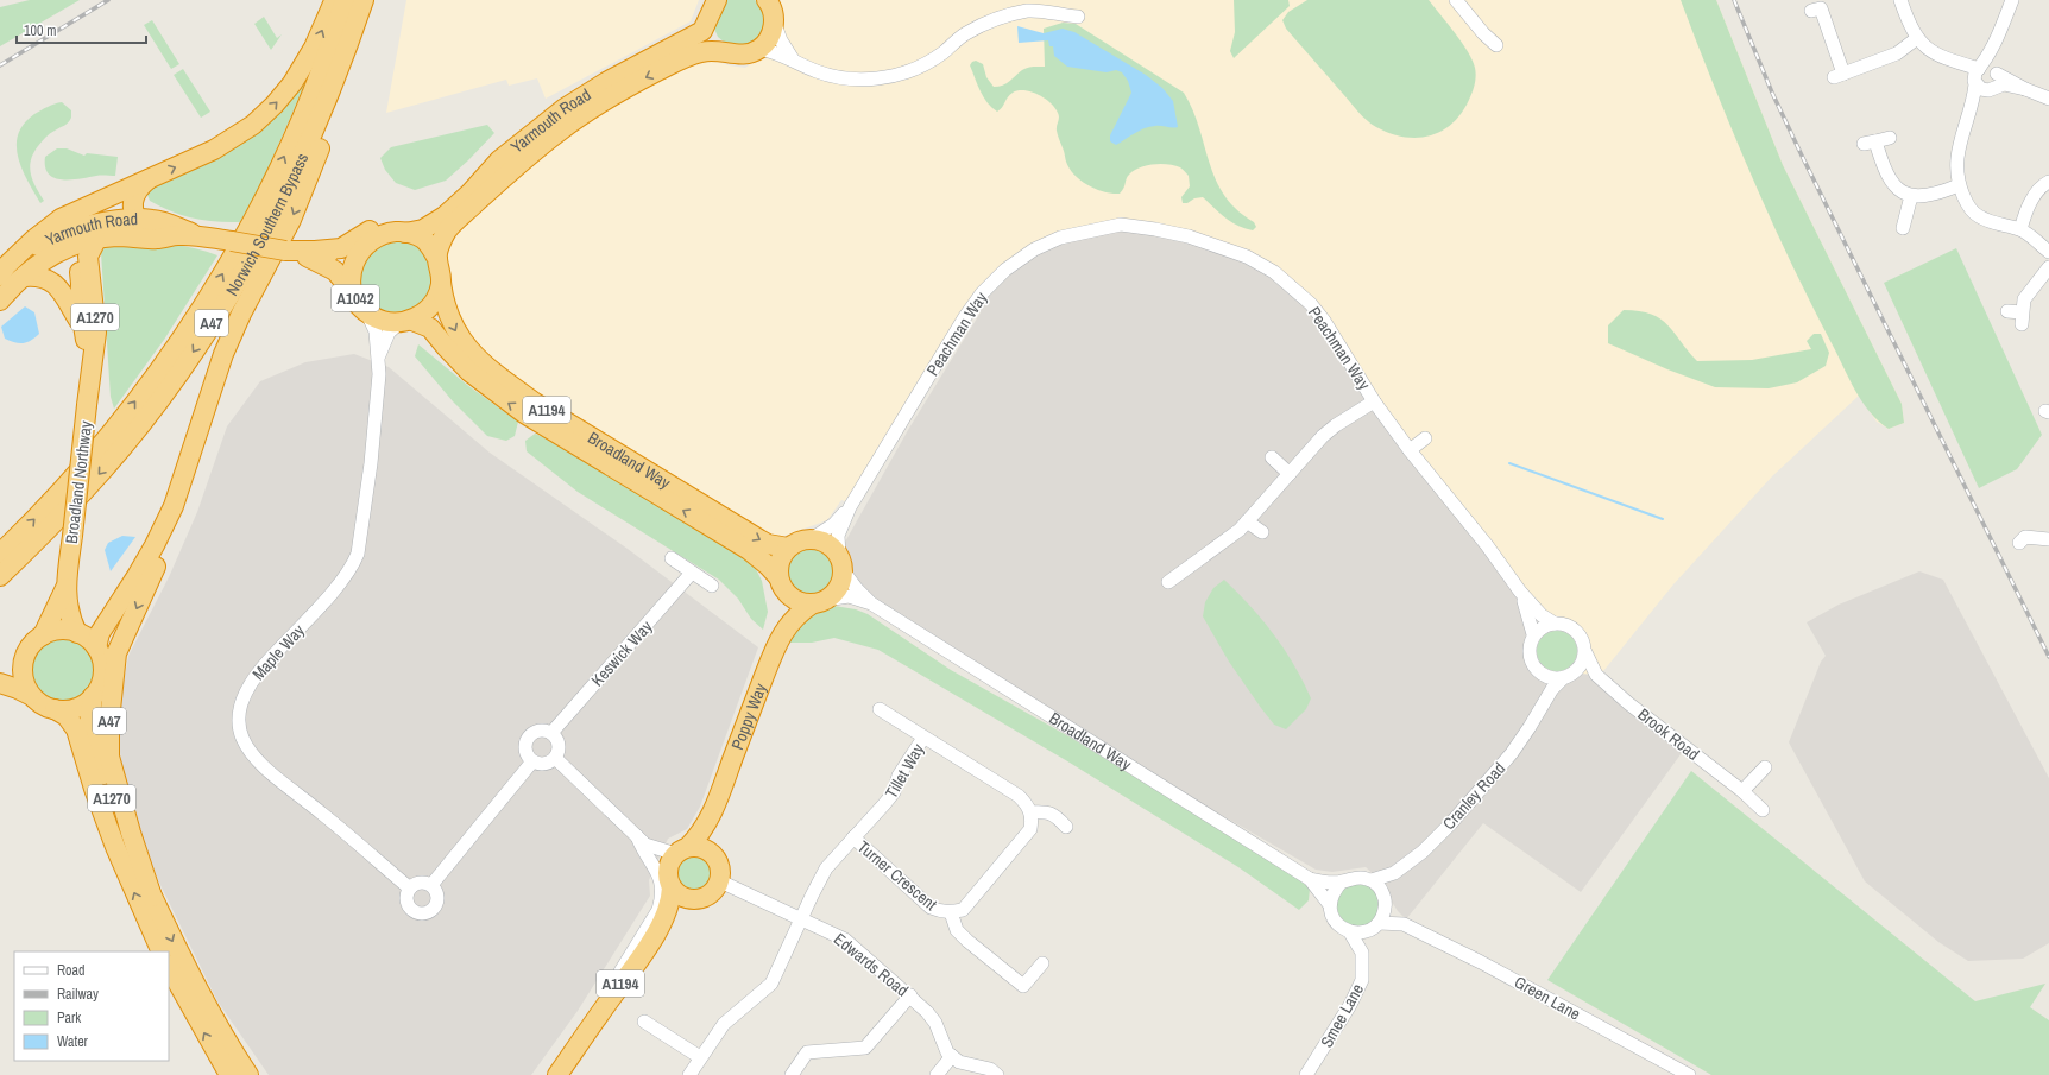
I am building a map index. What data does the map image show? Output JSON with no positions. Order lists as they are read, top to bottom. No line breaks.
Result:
{"streets":{"highway":["Yarmouth Road","Norwich Southern Bypass","A1042","A1270","A47","A1194","Broadland Way","Broadland Northway","Poppy Way"],"street":["Peachman Way","Maple Way","Keswick Way","Brook Road","Tillet Way","Cranley Road","Turner Crescent","Edwards Road","Green Lane","Smee Lane"]},"crossings":[["Yarmouth Road","A1042"],["Yarmouth Road","Broadland Way"],["Yarmouth Road","Broadland Northway"],["Yarmouth Road","Maple Way"],["Norwich Southern Bypass","A47"],["A1042","Broadland Way"],["A1042","Maple Way"],["A1270","A47"],["A1270","Broadland Northway"],["A47","Broadland Northway"],["Peachman Way","Broadland Way"],["Peachman Way","Poppy Way"],["Peachman Way","Brook Road"],["Peachman Way","Cranley Road"],["A1194","Poppy Way"],["A1194","Edwards Road"],["Broadland Way","Maple Way"],["Broadland Way","Poppy Way"],["Broadland Way","Cranley Road"],["Broadland Way","Green Lane"],["Broadland Way","Smee Lane"],["Poppy Way","Edwards Road"],["Brook Road","Cranley Road"],["Tillet Way","Turner Crescent"],["Tillet Way","Edwards Road"],["Cranley Road","Green Lane"],["Cranley Road","Smee Lane"],["Green Lane","Smee Lane"]],"legend":["Road","Railway","Park","Water"],"scale_bar":"100 m"}
